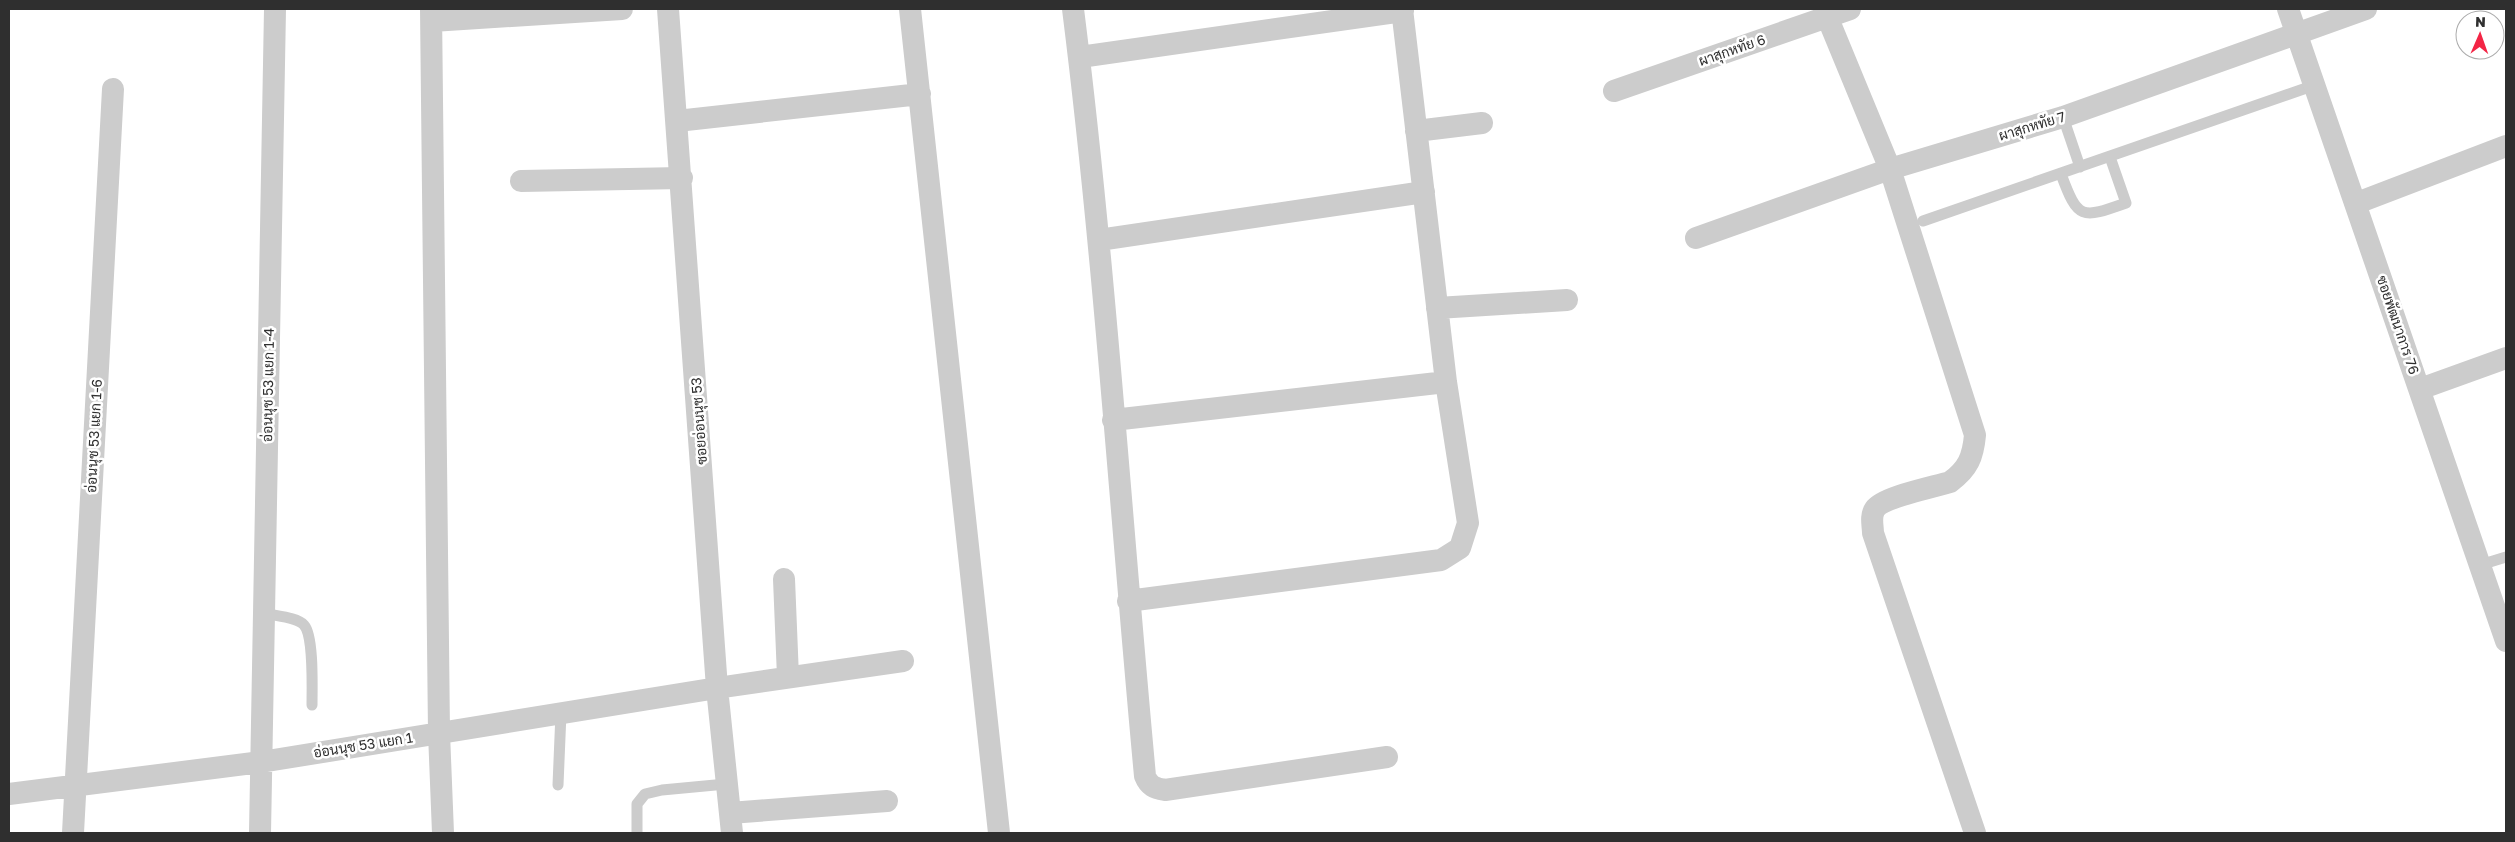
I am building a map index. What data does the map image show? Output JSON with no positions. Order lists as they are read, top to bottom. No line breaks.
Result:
{"streets":{"street":["ผาสุกหทัย 6","ผาสุกหทัย 7","ซอยพัฒนาการ 76","อ่อนนุช 53 แยก 1-4","ซอยอ่อนนุช 53","อ่อนนุช 53 แยก 1-6","อ่อนนุช 53 แยก 1"]},"crossings":[["ผาสุกหทัย 7","ซอยพัฒนาการ 76"],["อ่อนนุช 53 แยก 1-4","อ่อนนุช 53 แยก 1"],["ซอยอ่อนนุช 53","อ่อนนุช 53 แยก 1"],["อ่อนนุช 53 แยก 1-6","อ่อนนุช 53 แยก 1"]],"north":"top"}
